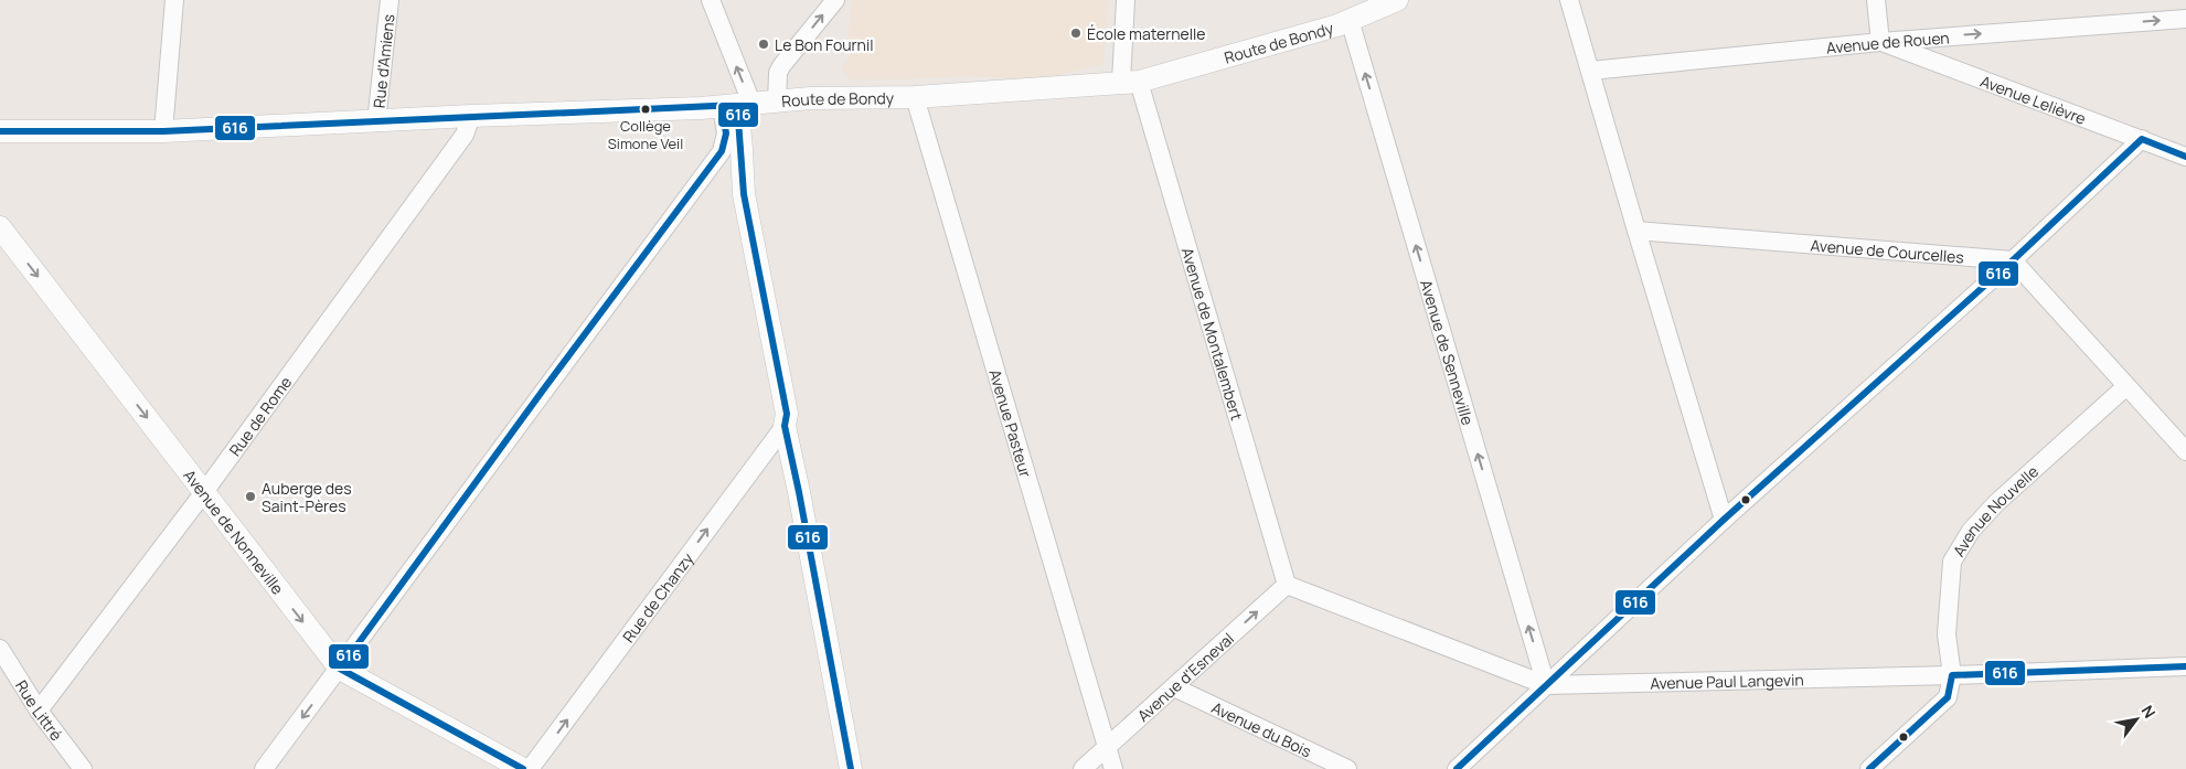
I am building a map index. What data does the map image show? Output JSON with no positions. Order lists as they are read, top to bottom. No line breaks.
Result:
{"streets":{"street":["Route de Bondy","Avenue de Rouen","Rue d'Amiens","Avenue Lelièvre","Avenue de Courcelles","Avenue de Montalembert","Avenue de Senneville","Rue de Rome","Avenue Pasteur","Avenue Nouvelle","Avenue de Nonneville","Rue de Chanzy","Avenue d'Esneval","Avenue Paul Langevin","Rue Littré","Avenue du Bois"]},"crossings":[["Route de Bondy","Rue d'Amiens"],["Route de Bondy","Avenue de Montalembert"],["Route de Bondy","Avenue de Senneville"],["Route de Bondy","Rue de Rome"],["Route de Bondy","Avenue Pasteur"],["Avenue de Rouen","Avenue Lelièvre"],["Avenue de Montalembert","Avenue d'Esneval"],["Avenue de Montalembert","Avenue Paul Langevin"],["Avenue de Senneville","Avenue Paul Langevin"],["Rue de Rome","Avenue de Nonneville"],["Rue de Rome","Rue Littré"],["Avenue Pasteur","Avenue d'Esneval"],["Avenue Nouvelle","Avenue Paul Langevin"],["Avenue d'Esneval","Avenue Paul Langevin"],["Avenue d'Esneval","Avenue du Bois"]],"one_way":["Avenue de Rouen","Avenue de Senneville","Avenue de Nonneville","Rue de Chanzy","Avenue d'Esneval"],"places":["École maternelle","Le Bon Fournil","Collège Simone Veil","Auberge des Saint-Pères"],"lines":["transit line 616"],"north":"top right"}
